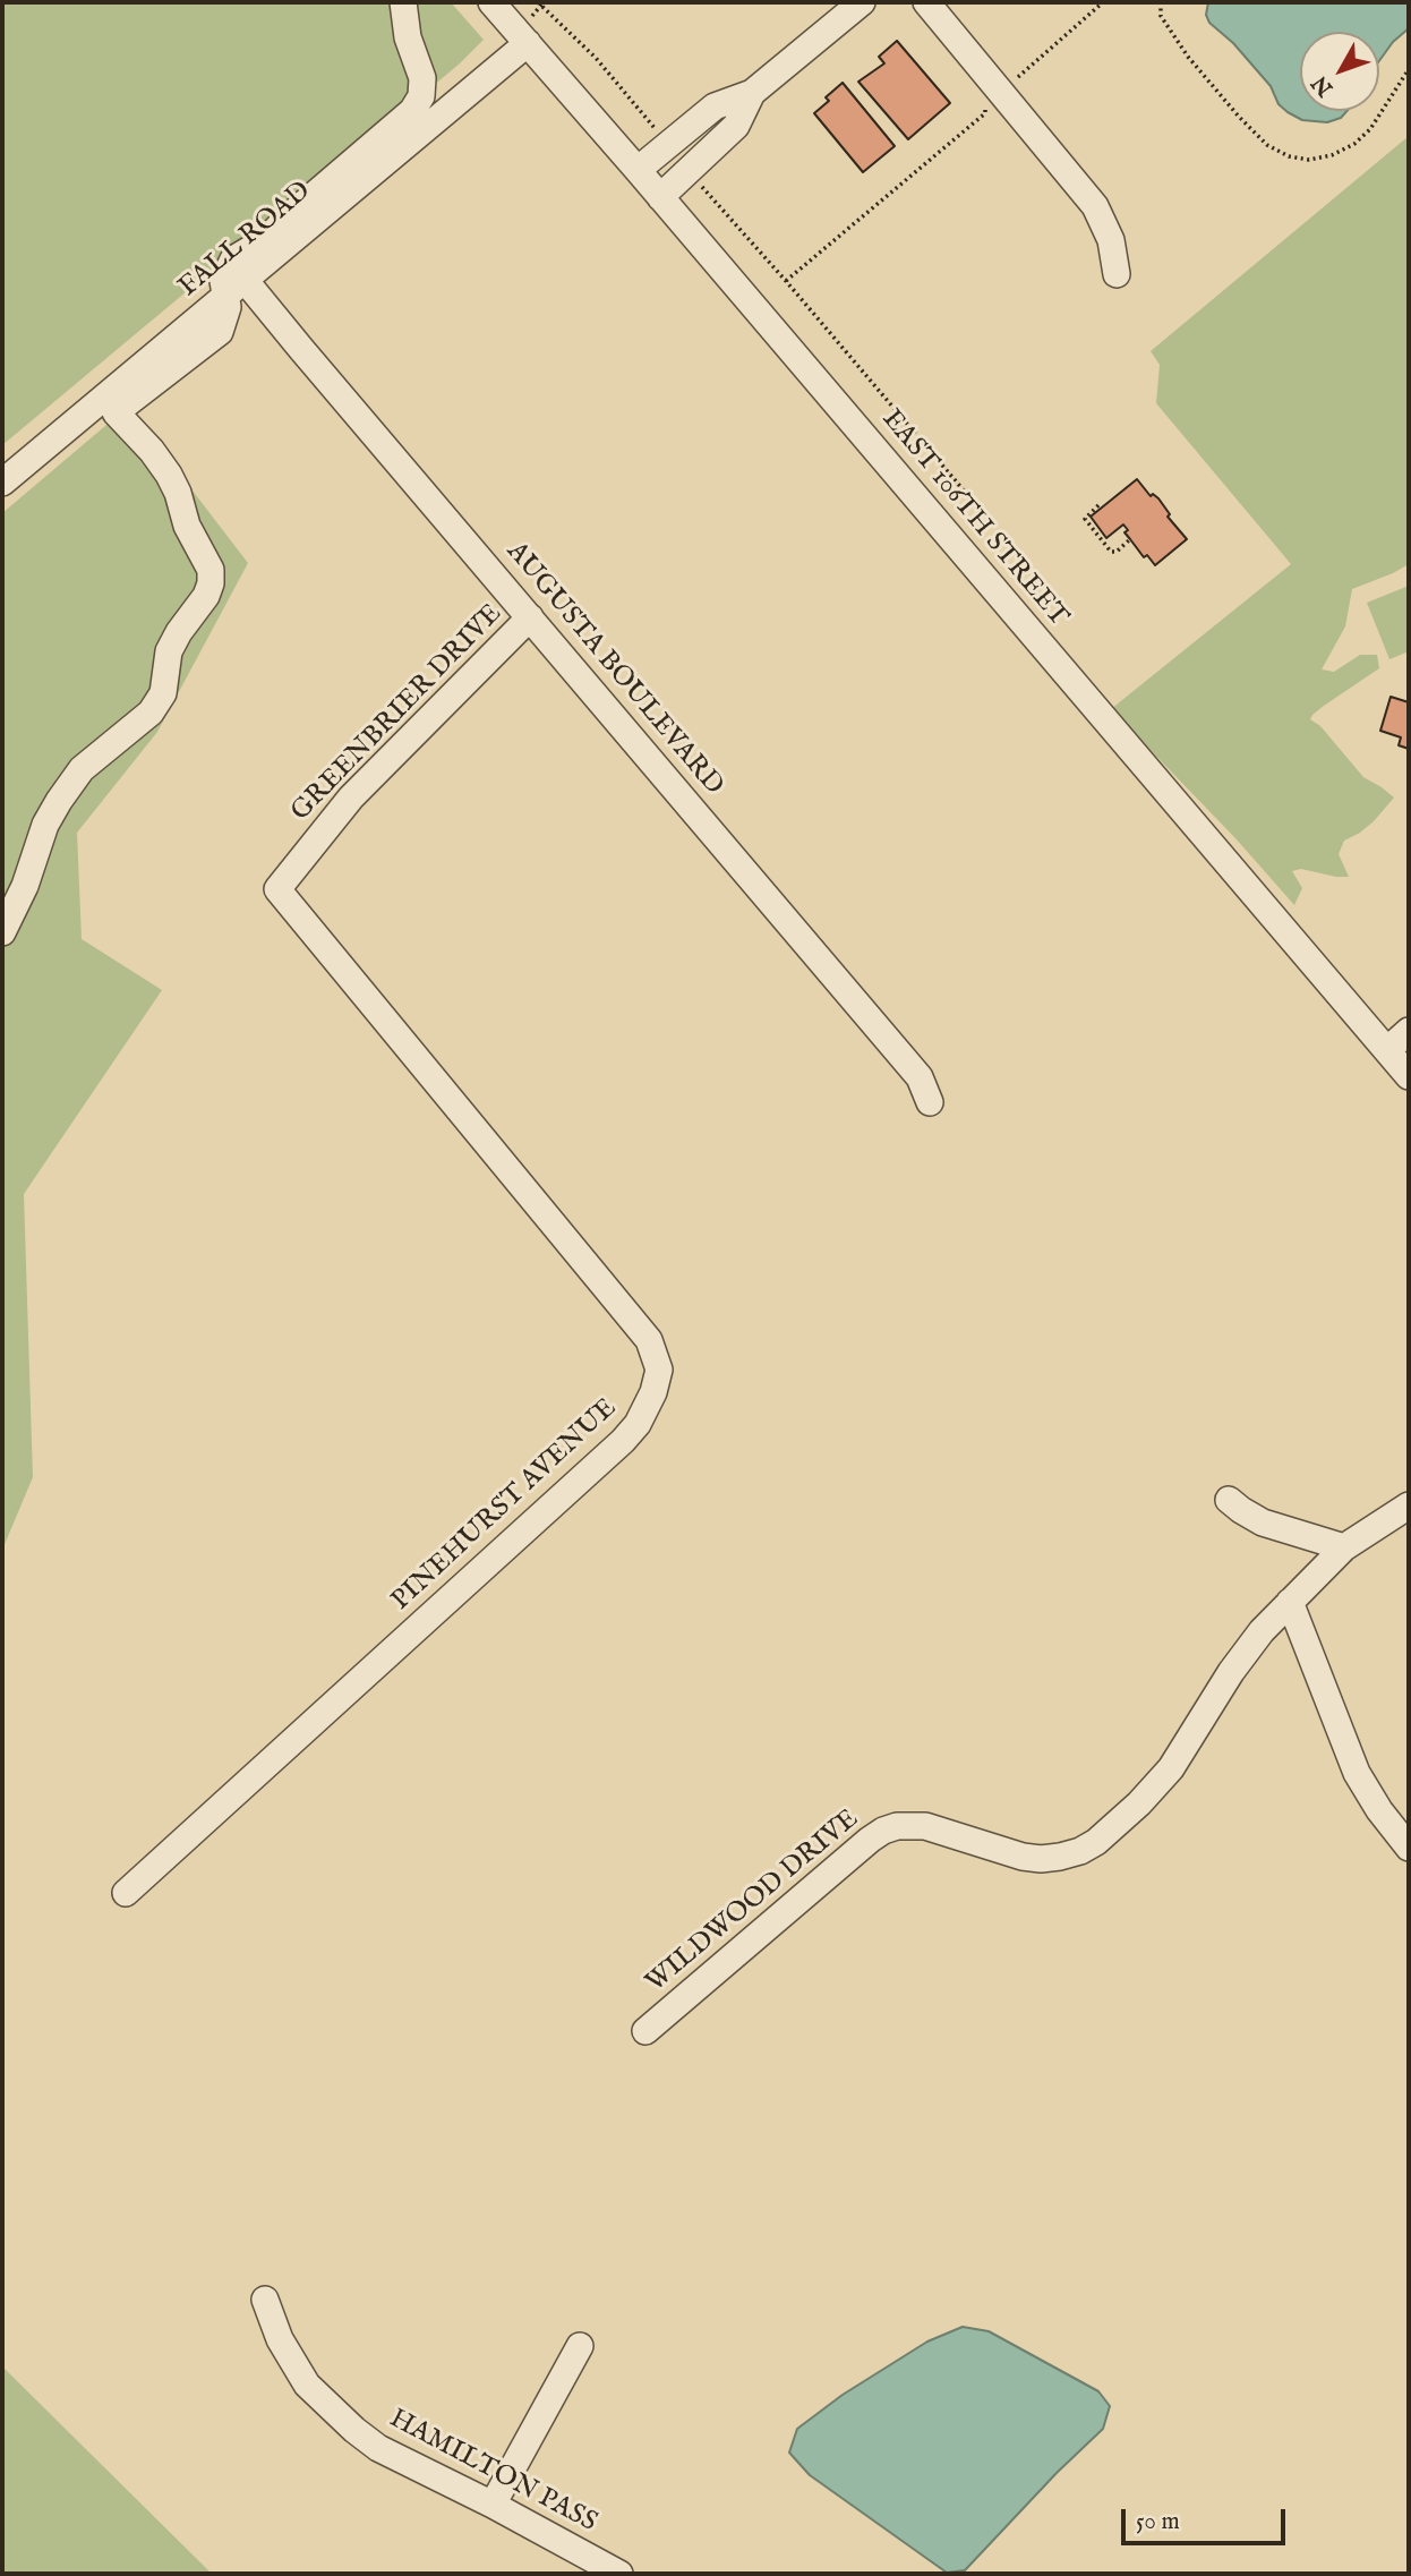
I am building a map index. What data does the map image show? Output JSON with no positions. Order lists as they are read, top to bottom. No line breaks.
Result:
{"streets":{"street":["FALL ROAD","EAST 106TH STREET","AUGUSTA BOULEVARD","GREENBRIER DRIVE","PINEHURST AVENUE","WILDWOOD DRIVE","HAMILTON PASS"]},"crossings":[["FALL ROAD","EAST 106TH STREET"],["FALL ROAD","AUGUSTA BOULEVARD"],["AUGUSTA BOULEVARD","GREENBRIER DRIVE"],["GREENBRIER DRIVE","PINEHURST AVENUE"]],"scale_bar":"50 m","north":"bottom left"}
